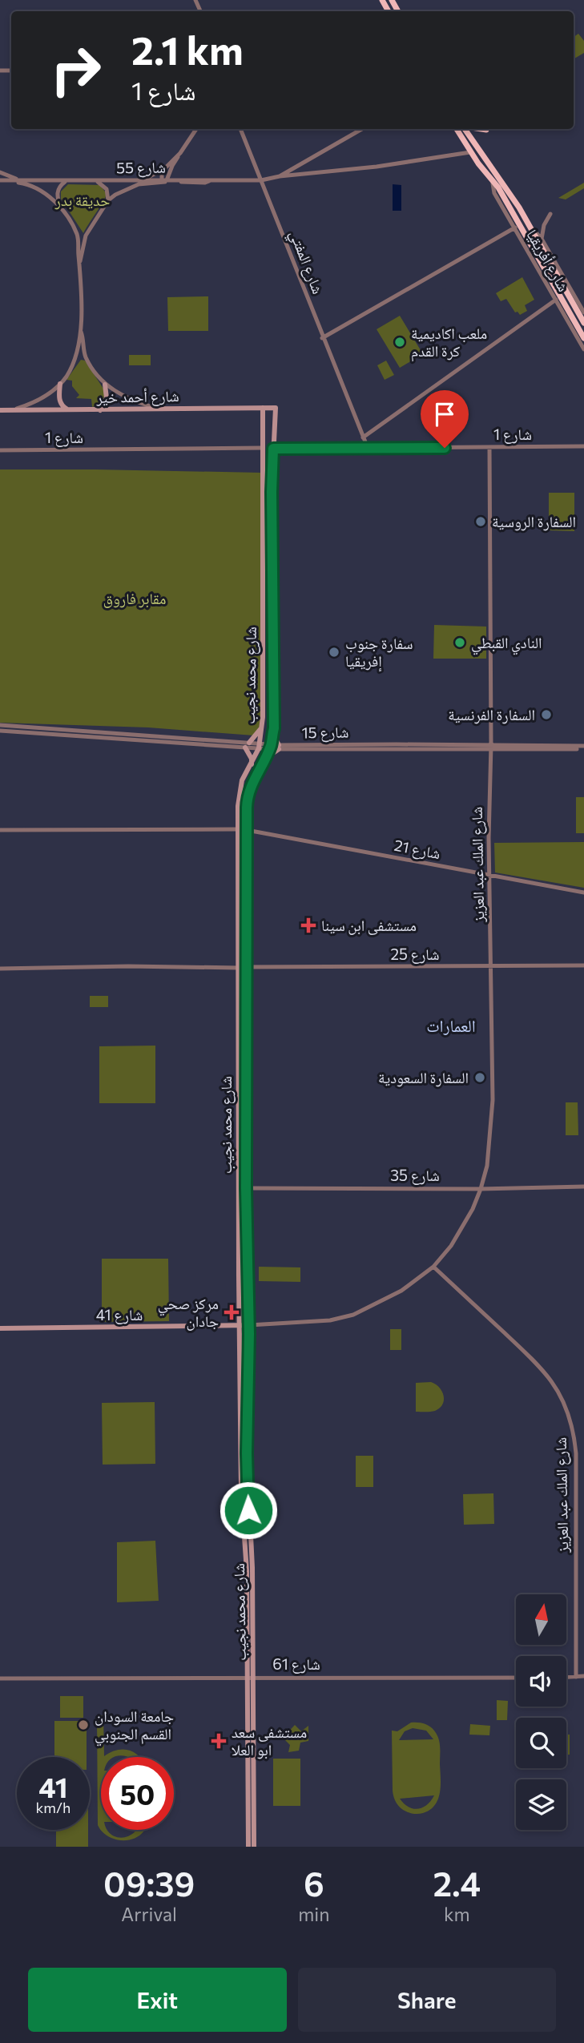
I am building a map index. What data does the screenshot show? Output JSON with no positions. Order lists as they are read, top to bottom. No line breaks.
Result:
{"streets":{"highway":["شارع أفريقيا"],"main road":["شارع أحمد خير","شارع محمد نجيب","شارع 41"],"street":["شارع 55","شارع المفتي","شارع 1","شارع 15","شارع 21","شارع الملك عبد العزيز","شارع 25","شارع 35","شارع 61"]},"crossings":[["شارع 55","شارع المفتي"],["شارع المفتي","شارع 1"],["شارع أحمد خير","شارع محمد نجيب"],["شارع 1","شارع محمد نجيب"],["شارع 1","شارع الملك عبد العزيز"],["شارع محمد نجيب","شارع 15"],["شارع محمد نجيب","شارع 21"],["شارع محمد نجيب","شارع الملك عبد العزيز"],["شارع محمد نجيب","شارع 25"],["شارع محمد نجيب","شارع 35"],["شارع محمد نجيب","شارع 41"],["شارع محمد نجيب","شارع 61"],["شارع 15","شارع الملك عبد العزيز"],["شارع 21","شارع الملك عبد العزيز"],["شارع الملك عبد العزيز","شارع 25"],["شارع الملك عبد العزيز","شارع 35"],["شارع الملك عبد العزيز","شارع 41"]],"districts":["العمارات"],"parks":["حديقة بدر","مقابر فاروق"],"places":{"other":["ملعب اكاديمية كرة القدم","السفارة الروسية","النادي القبطي","سفارة جنوب إفريقيا","السفارة الفرنسية","السفارة السعودية","جامعة السودان القسم الجنوبي"],"health":["مستشفى ابن سينا","مركز صحي جادان","مستشفى سعد ابو العلا"]},"north":"top","page":{"turn":["2.1 km","شارع 1"],"speed":"41 km/h","limit":"50","eta":["09:39","Arrival","6","min","2.4","km"],"buttons":["Exit","Share"]}}
